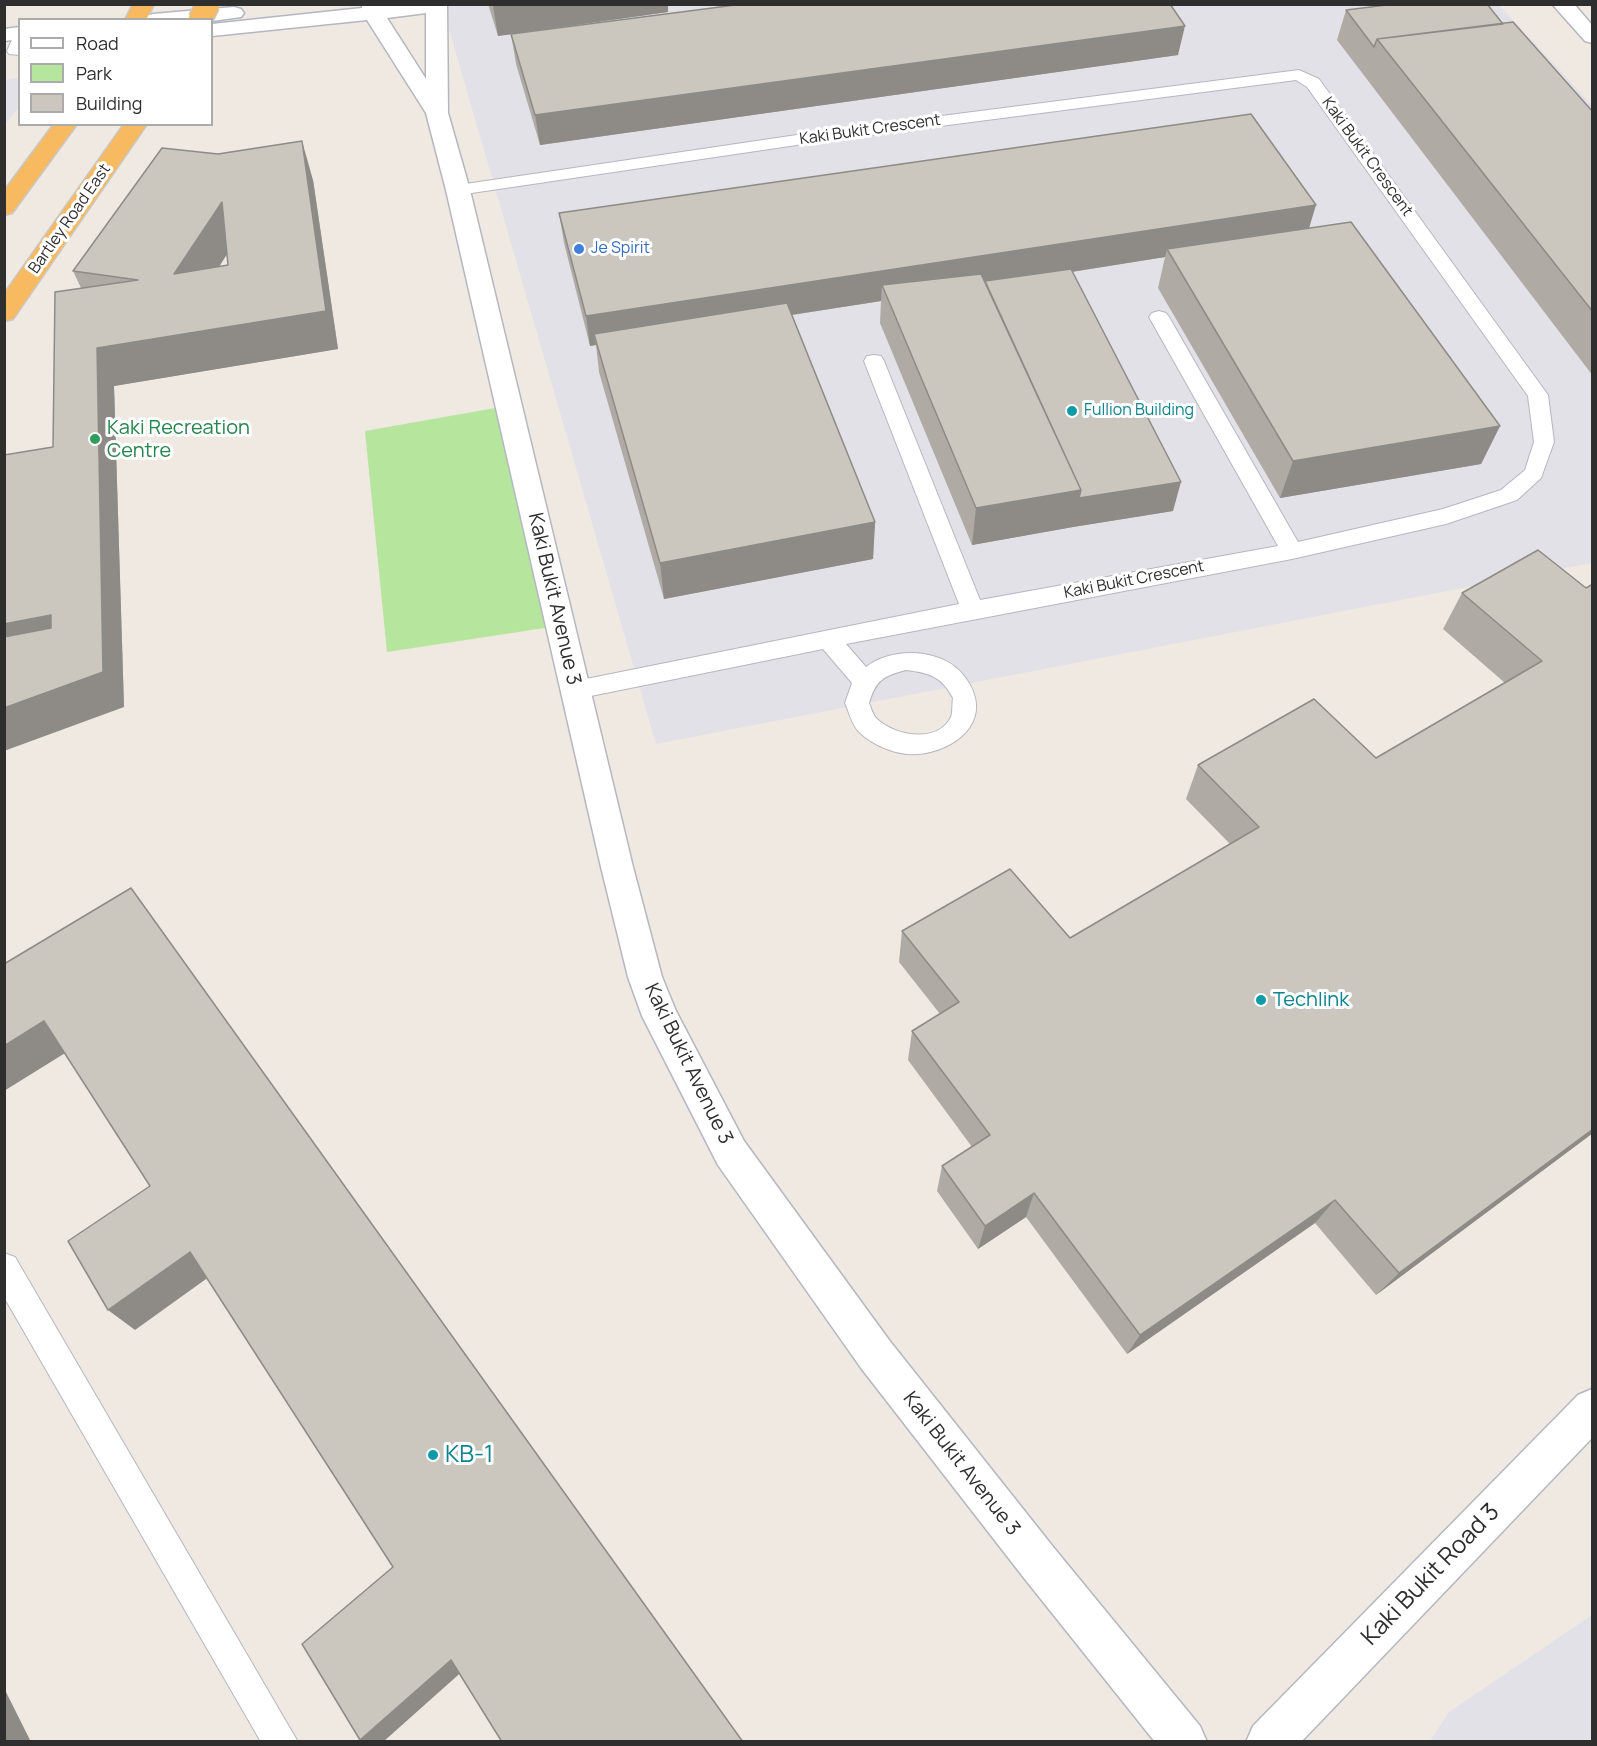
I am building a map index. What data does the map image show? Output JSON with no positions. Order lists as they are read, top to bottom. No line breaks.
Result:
{"streets":{"highway":["Bartley Road East"],"street":["Kaki Bukit Avenue 3","Kaki Bukit Road 3"],"lane":["Kaki Bukit Crescent"]},"crossings":[["Kaki Bukit Crescent","Kaki Bukit Avenue 3"]],"places":["Je Spirit","Fullion Building","Kaki Recreation Centre","Techlink","KB-1"],"legend":["Road","Park","Building"]}
